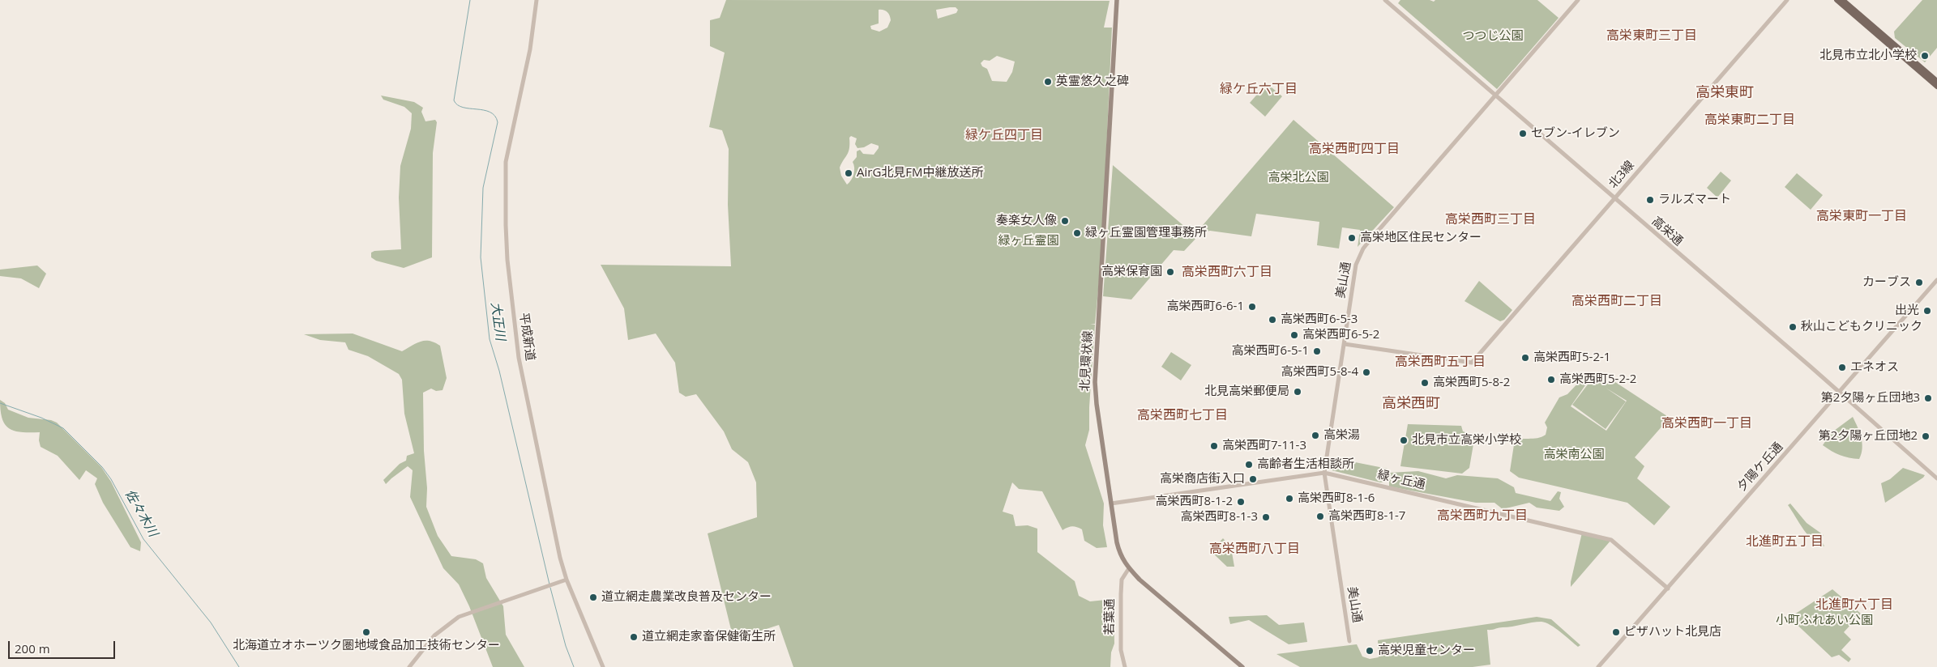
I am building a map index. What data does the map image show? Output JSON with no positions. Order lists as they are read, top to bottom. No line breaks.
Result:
{"streets":{"main road":["北見環状線"],"street":["北3線","高栄通","美山通","平成新道","夕陽ケ丘通","緑ヶ丘通","若葉通"]},"crossings":[["北3線","高栄通"],["北3線","美山通"],["高栄通","美山通"],["高栄通","夕陽ケ丘通"],["美山通","緑ヶ丘通"],["北見環状線","緑ヶ丘通"],["北見環状線","若葉通"],["夕陽ケ丘通","緑ヶ丘通"]],"districts":["高栄東町三丁目","緑ケ丘六丁目","高栄東町","高栄東町二丁目","緑ケ丘四丁目","高栄西町四丁目","高栄東町一丁目","高栄西町三丁目","高栄西町六丁目","高栄西町二丁目","高栄西町五丁目","高栄西町","高栄西町七丁目","高栄西町一丁目","高栄西町九丁目","北進町五丁目","高栄西町八丁目","北進町六丁目"],"water":["大正川","佐々木川"],"parks":["つつじ公園","高栄北公園","緑ヶ丘霊園","高栄南公園","小町ふれあい公園"],"places":["北見市立北小学校","英霊悠久之碑","セブン-イレブン","AirG北見FM中継放送所","ラルズマート","奏楽女人像","緑ヶ丘霊園管理事務所","高栄地区住民センター","高栄保育園","カーブス","高栄西町6-6-1","出光","高栄西町6-5-3","秋山こどもクリニック","高栄西町6-5-2","高栄西町6-5-1","高栄西町5-2-1","エネオス","高栄西町5-8-4","高栄西町5-2-2","高栄西町5-8-2","北見高栄郵便局","第2夕陽ヶ丘団地3","高栄湯","第2夕陽ヶ丘団地2","北見市立高栄小学校","高栄西町7-11-3","高齢者生活相談所","高栄商店街入口","高栄西町8-1-6","高栄西町8-1-2","高栄西町8-1-7","高栄西町8-1-3","道立網走農業改良普及センター","北海道立オホーツク圏地域食品加工技術センター","ピザハット北見店","道立網走家畜保健衛生所","高栄児童センター"],"scale_bar":"200 m"}
